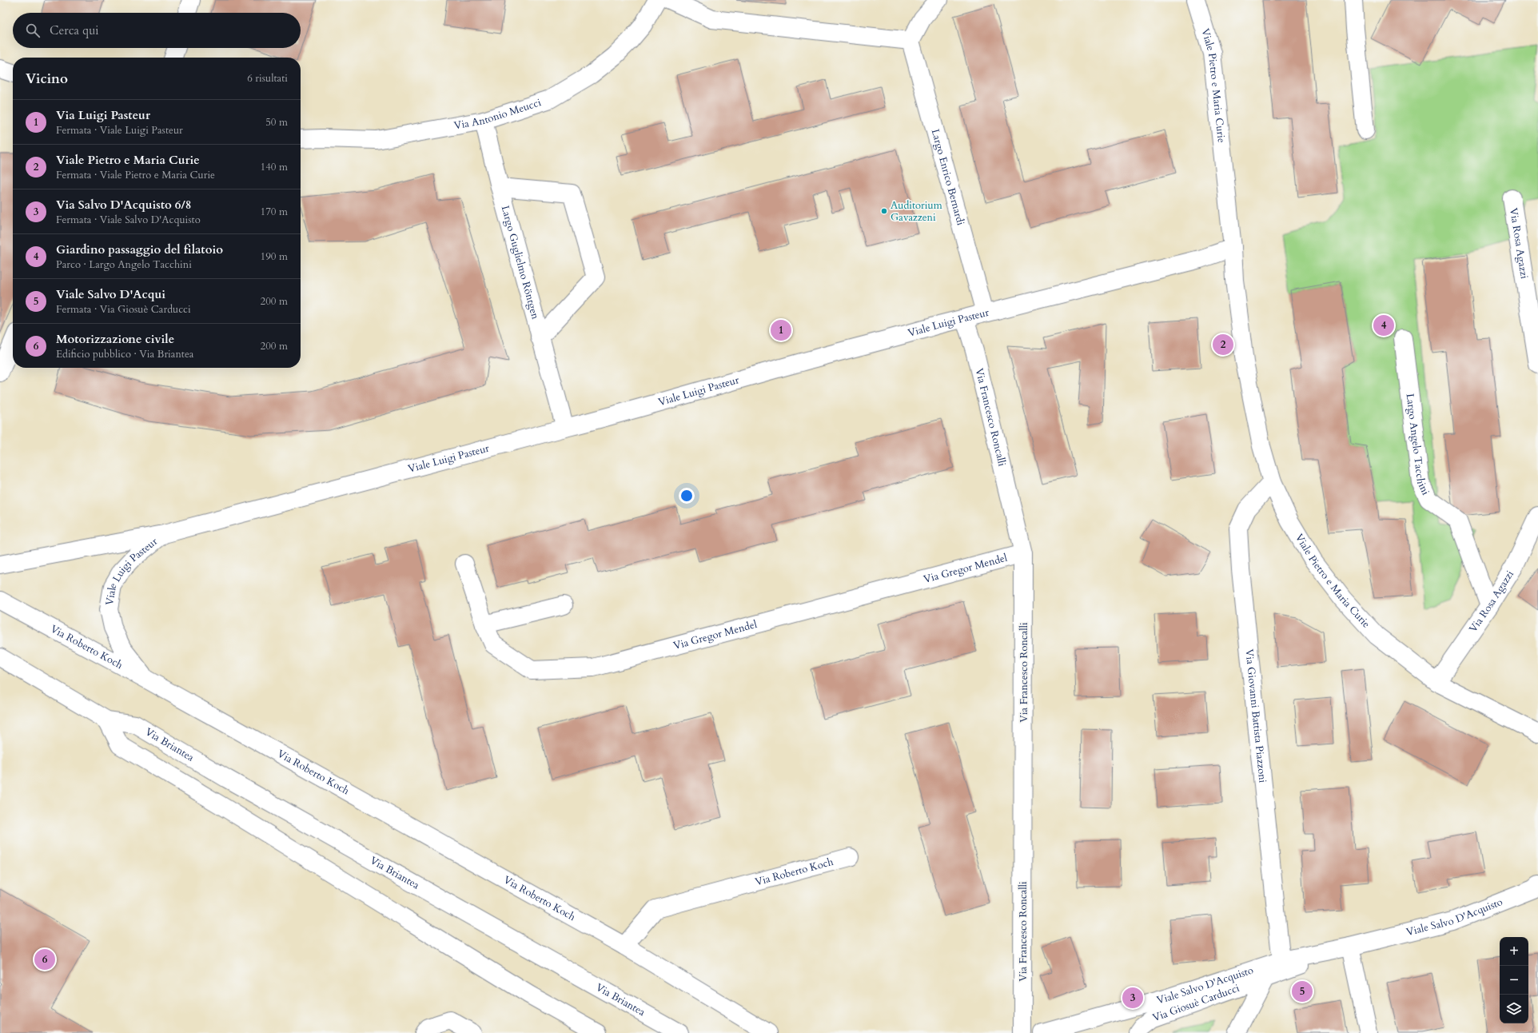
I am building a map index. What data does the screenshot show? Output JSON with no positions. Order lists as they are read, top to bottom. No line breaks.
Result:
{"streets":{"street":["Viale Pietro e Maria Curie","Via Antonio Meucci","Largo Enrico Bernardi","Via Rosa Agazzi","Largo Guglielmo Röntgen","Viale Luigi Pasteur","Via Francesco Roncalli","Largo Angelo Tacchini","Via Gregor Mendel","Via Roberto Koch","Via Giovanni Battista Piazzoni","Via Briantea","Viale Salvo D'Acquisto","Via Giosuè Carducci"]},"crossings":[["Viale Pietro e Maria Curie","Via Rosa Agazzi"],["Viale Pietro e Maria Curie","Viale Luigi Pasteur"],["Viale Pietro e Maria Curie","Via Giovanni Battista Piazzoni"],["Via Antonio Meucci","Largo Guglielmo Röntgen"],["Largo Enrico Bernardi","Viale Luigi Pasteur"],["Via Rosa Agazzi","Largo Angelo Tacchini"],["Largo Guglielmo Röntgen","Viale Luigi Pasteur"],["Viale Luigi Pasteur","Via Francesco Roncalli"],["Viale Luigi Pasteur","Via Roberto Koch"],["Via Francesco Roncalli","Via Gregor Mendel"],["Via Giovanni Battista Piazzoni","Viale Salvo D'Acquisto"],["Viale Salvo D'Acquisto","Via Giosuè Carducci"]],"places":["Auditorium Gavazzeni"],"page":{"search":"Cerca qui","heading":["Vicino","6 risultati"],"list":[{"mark":"1","name":"Via Luigi Pasteur","note":"Fermata · Viale Luigi Pasteur","value":"50 m"},{"mark":"2","name":"Viale Pietro e Maria Curie","note":"Fermata · Viale Pietro e Maria Curie","value":"140 m"},{"mark":"3","name":"Via Salvo D'Acquisto 6/8","note":"Fermata · Viale Salvo D'Acquisto","value":"170 m"},{"mark":"4","name":"Giardino passaggio del filatoio","note":"Parco · Largo Angelo Tacchini","value":"190 m"},{"mark":"5","name":"Viale Salvo D'Acqui","note":"Fermata · Via Giosuè Carducci","value":"200 m"},{"mark":"6","name":"Motorizzazione civile","note":"Edificio pubblico · Via Briantea","value":"200 m"}],"pins":["4","1","2","6","5","3"],"map_buttons":["+","−"]}}
